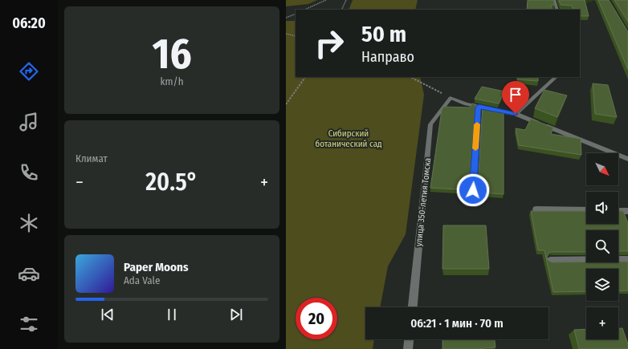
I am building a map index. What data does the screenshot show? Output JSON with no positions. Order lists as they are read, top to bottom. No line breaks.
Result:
{"streets":{"street":["улица 350-летия Томска"]},"parks":["Сибирский ботанический сад"],"north":"bottom right","page":{"tabs":"06:20","tile":[["16","km/h"],"Климат"],"turn":["50 m","Направо"],"map_buttons":"+","heat":["−","20.5°","+"],"song":["Paper Moons","Ada Vale"],"limit":"20","trip":"06:21 · 1 мин · 70 m"}}
